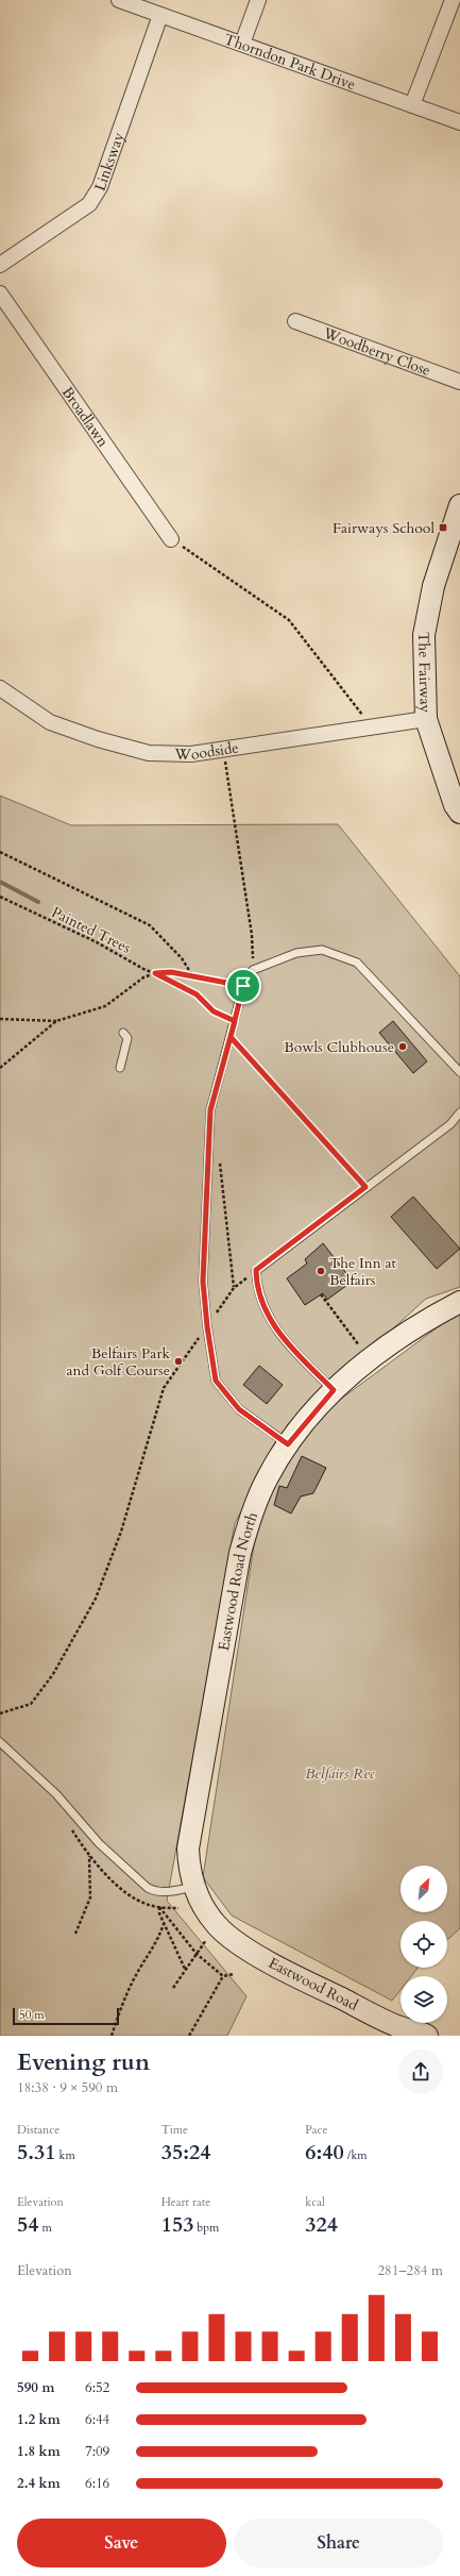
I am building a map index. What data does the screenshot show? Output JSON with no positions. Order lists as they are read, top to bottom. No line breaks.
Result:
{"streets":{"street":["Thorndon Park Drive","Linksway","Woodberry Close","Broadlawn","The Fairway","Woodside","Eastwood Road North","Eastwood Road"],"path":["Painted Trees"]},"crossings":[["Thorndon Park Drive","Linksway"],["The Fairway","Woodside"],["Eastwood Road North","Eastwood Road"]],"parks":["Belfairs Rec"],"places":{"transit":["Fairways School"],"other":["Bowls Clubhouse","The Inn at Belfairs","Belfairs Park and Golf Course"]},"scale_bar":"50 m","north":"top right","page":{"scale":"50 m","heading":["Evening run","18:38 · 9 × 590 m"],"stats":[["Distance","5.31 km"],["Time","35:24"],["Pace","6:40 /km"],["Elevation","54 m"],["Heart rate","153 bpm"],["kcal","324"]],"chart":["Elevation","281–284 m"],"list":[{"name":"590 m","note":"6:52"},{"name":"1.2 km","note":"6:44"},{"name":"1.8 km","note":"7:09"},{"name":"2.4 km","note":"6:16"}],"buttons":["Save","Share"]}}
